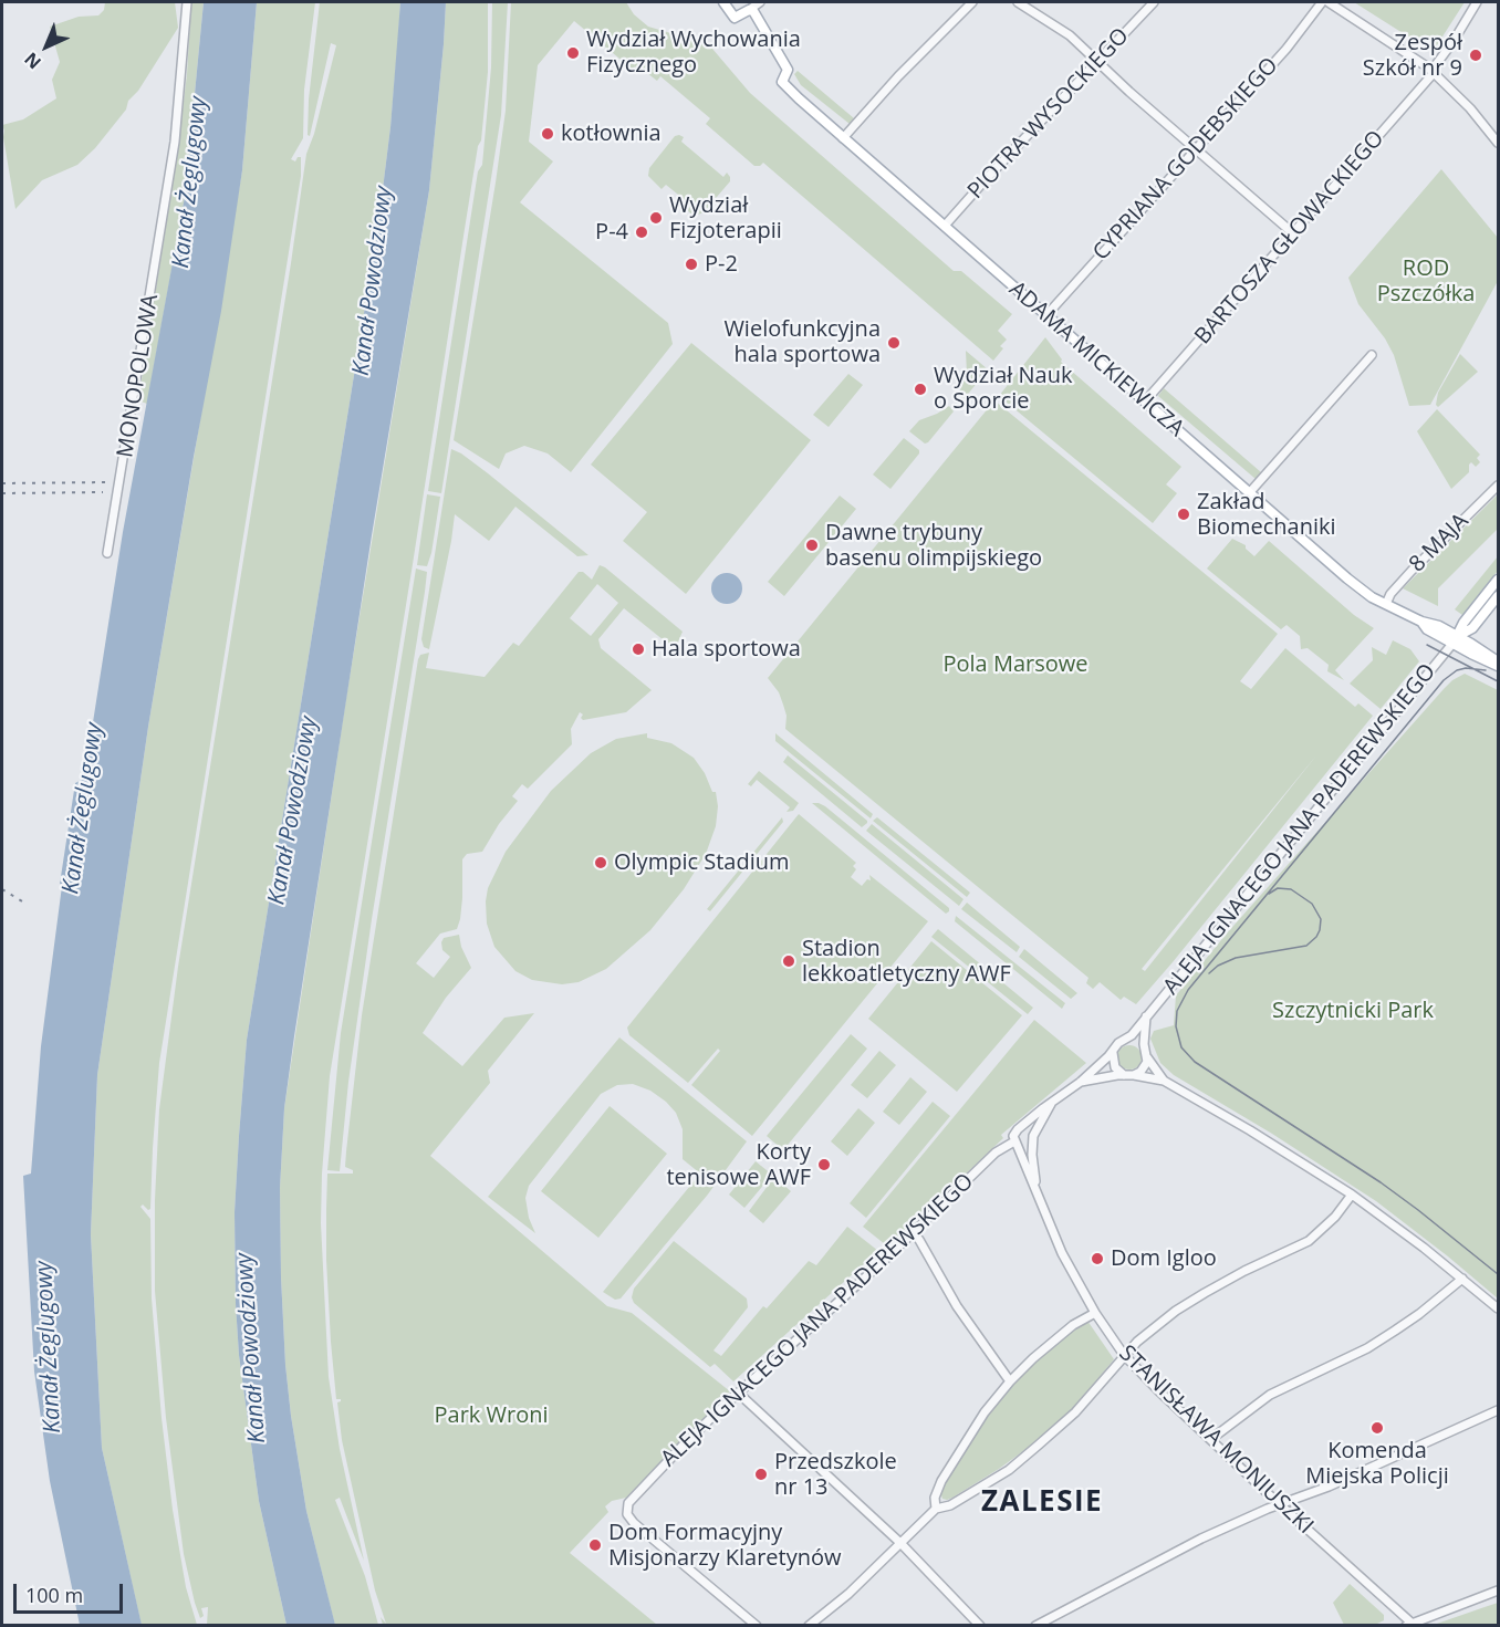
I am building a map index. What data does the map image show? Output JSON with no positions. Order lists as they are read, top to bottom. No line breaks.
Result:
{"streets":{"main road":["ADAMA MICKIEWICZA"],"street":["PIOTRA WYSOCKIEGO","CYPRIANA GODEBSKIEGO","BARTOSZA GŁOWACKIEGO","MONOPOLOWA","8 MAJA","ALEJA IGNACEGO JANA PADEREWSKIEGO","STANISŁAWA MONIUSZKI"]},"crossings":[["PIOTRA WYSOCKIEGO","ADAMA MICKIEWICZA"],["CYPRIANA GODEBSKIEGO","ADAMA MICKIEWICZA"],["BARTOSZA GŁOWACKIEGO","ADAMA MICKIEWICZA"],["ADAMA MICKIEWICZA","8 MAJA"],["ADAMA MICKIEWICZA","ALEJA IGNACEGO JANA PADEREWSKIEGO"],["ALEJA IGNACEGO JANA PADEREWSKIEGO","STANISŁAWA MONIUSZKI"]],"districts":["ZALESIE"],"water":["Kanał Żeglugowy","Kanał Powodziowy"],"parks":["ROD Pszczółka","Pola Marsowe","Szczytnicki Park","Park Wroni"],"places":["Wydział Wychowania Fizycznego","Zespół Szkół nr 9","kotłownia","Wydział Fizjoterapii","P-4","P-2","Wielofunkcyjna hala sportowa","Wydział Nauk o Sporcie","Zakład Biomechaniki","Dawne trybuny basenu olimpijskiego","Hala sportowa","Olympic Stadium","Stadion lekkoatletyczny AWF","Korty tenisowe AWF","Dom Igloo","Komenda Miejska Policji","Przedszkole nr 13","Dom Formacyjny Misjonarzy Klaretynów"],"scale_bar":"100 m","north":"bottom left"}
